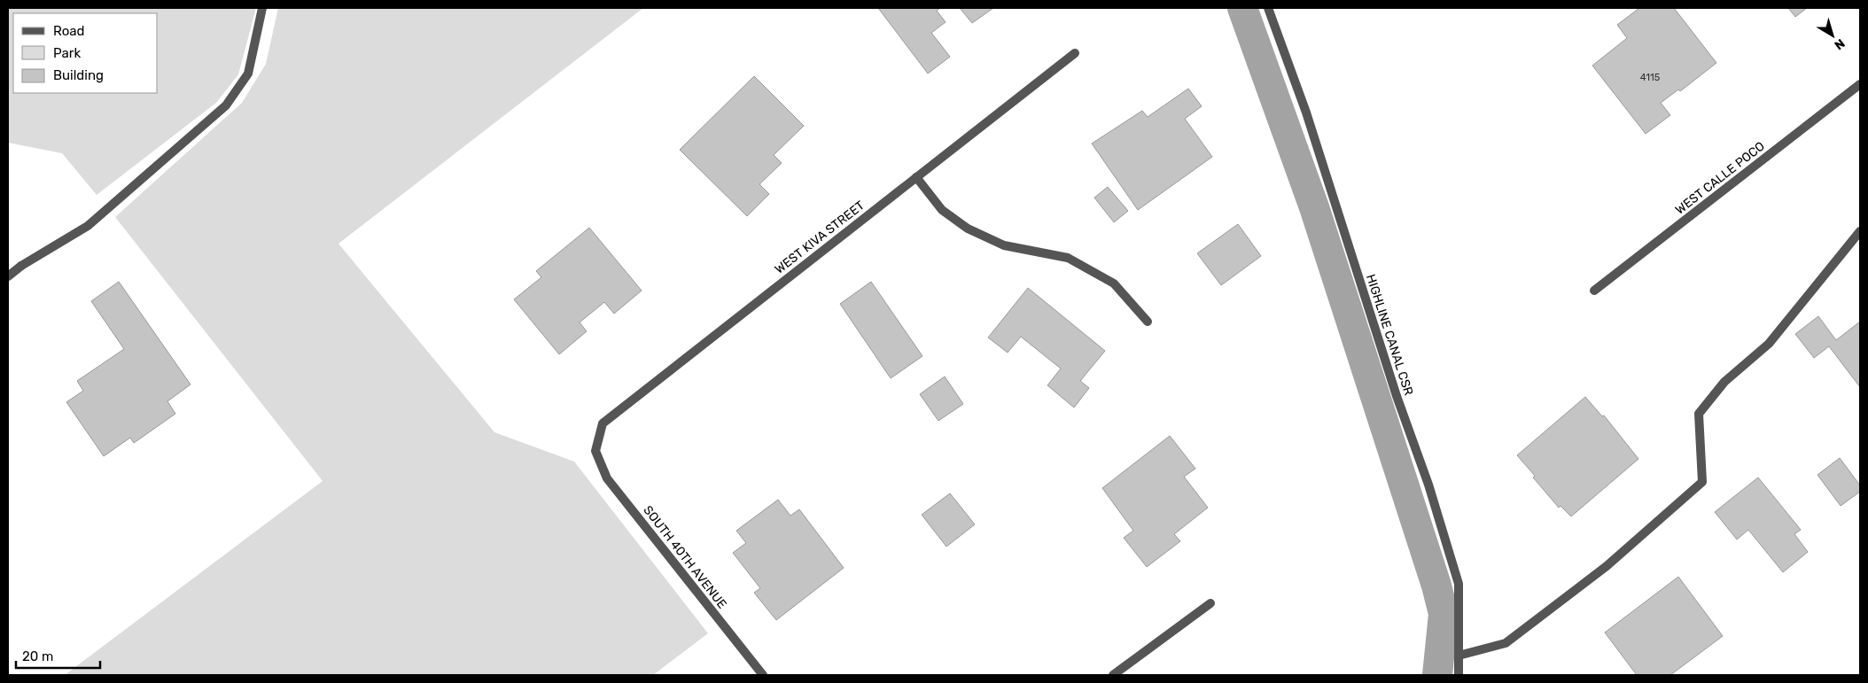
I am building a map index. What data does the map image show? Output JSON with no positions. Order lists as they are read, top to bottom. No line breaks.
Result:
{"streets":{"street":["WEST CALLE POCO","WEST KIVA STREET","HIGHLINE CANAL CSR","SOUTH 40TH AVENUE"]},"crossings":[["WEST KIVA STREET","SOUTH 40TH AVENUE"]],"house_numbers":["4115"],"legend":["Road","Park","Building"],"scale_bar":"20 m","north":"bottom right"}
